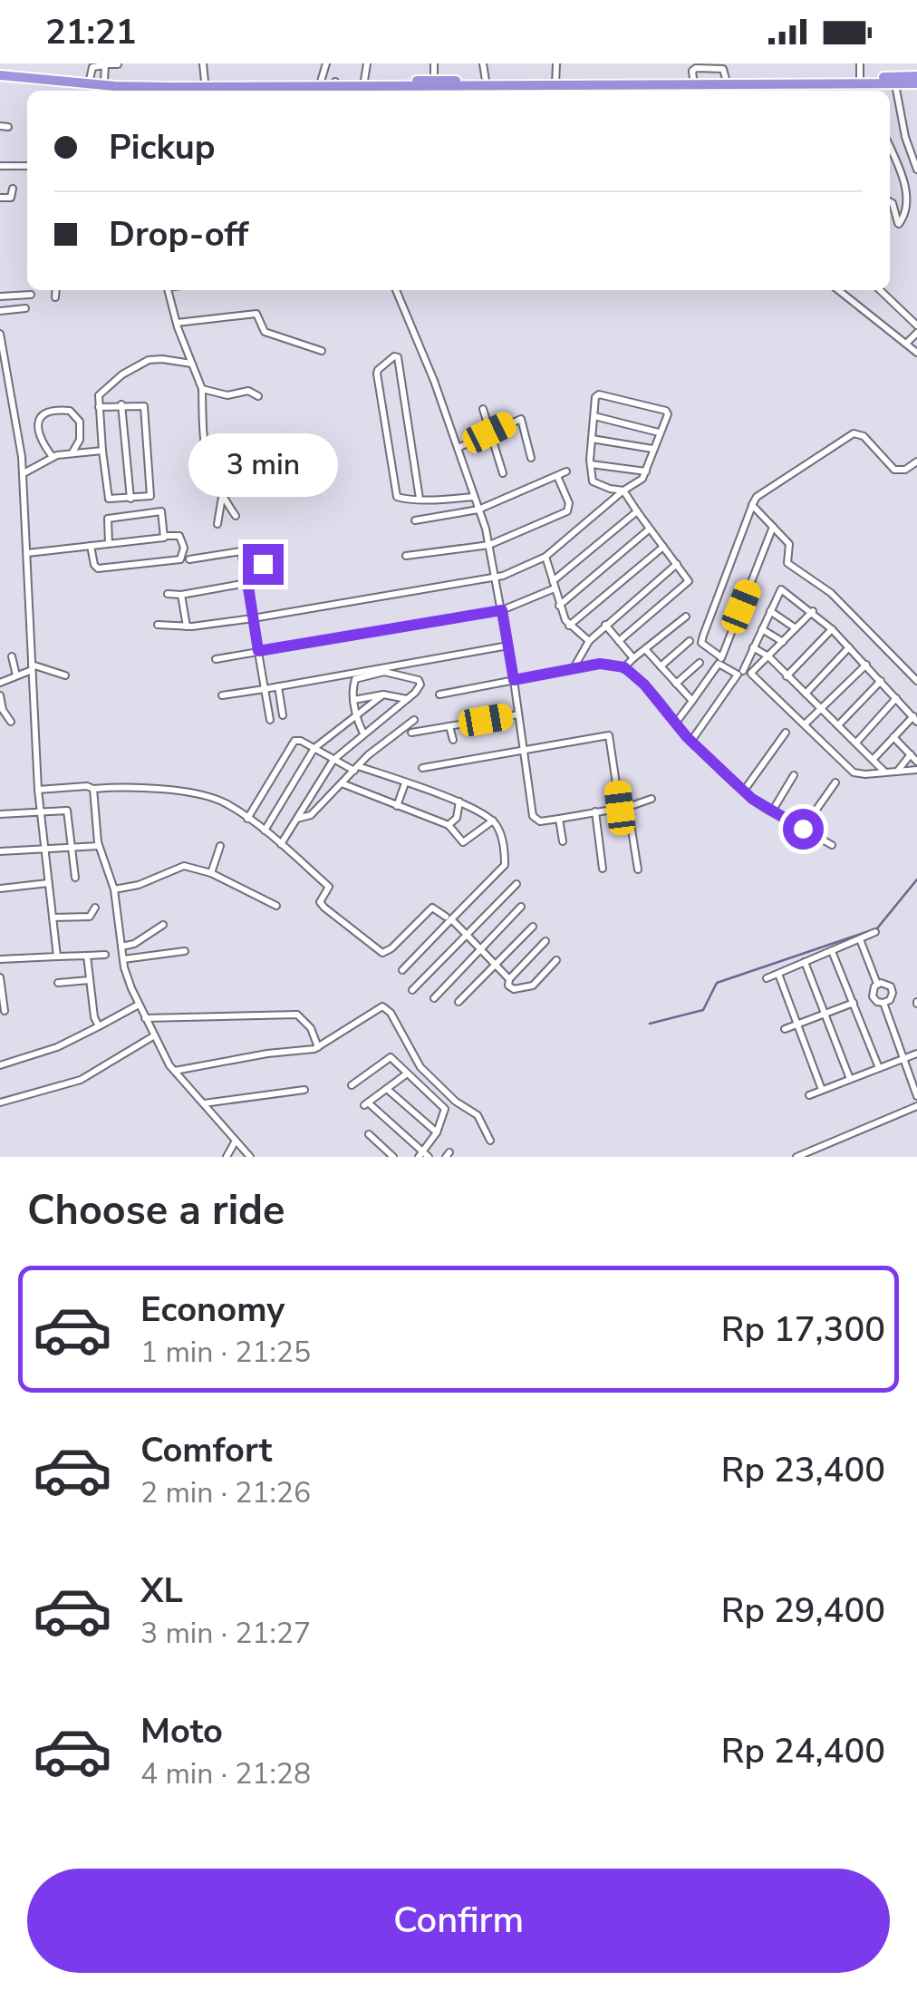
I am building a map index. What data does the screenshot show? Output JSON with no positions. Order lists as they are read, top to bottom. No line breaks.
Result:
{"page":{"status":"21:21","banner":["Pickup","Drop-off"],"bubble":"3 min","heading":"Choose a ride","list":[{"name":"Economy","note":"1 min · 21:25","value":"Rp 17,300"},{"name":"Comfort","note":"2 min · 21:26","value":"Rp 23,400"},{"name":"XL","note":"3 min · 21:27","value":"Rp 29,400"},{"name":"Moto","note":"4 min · 21:28","value":"Rp 24,400"}],"buttons":"Confirm"}}
